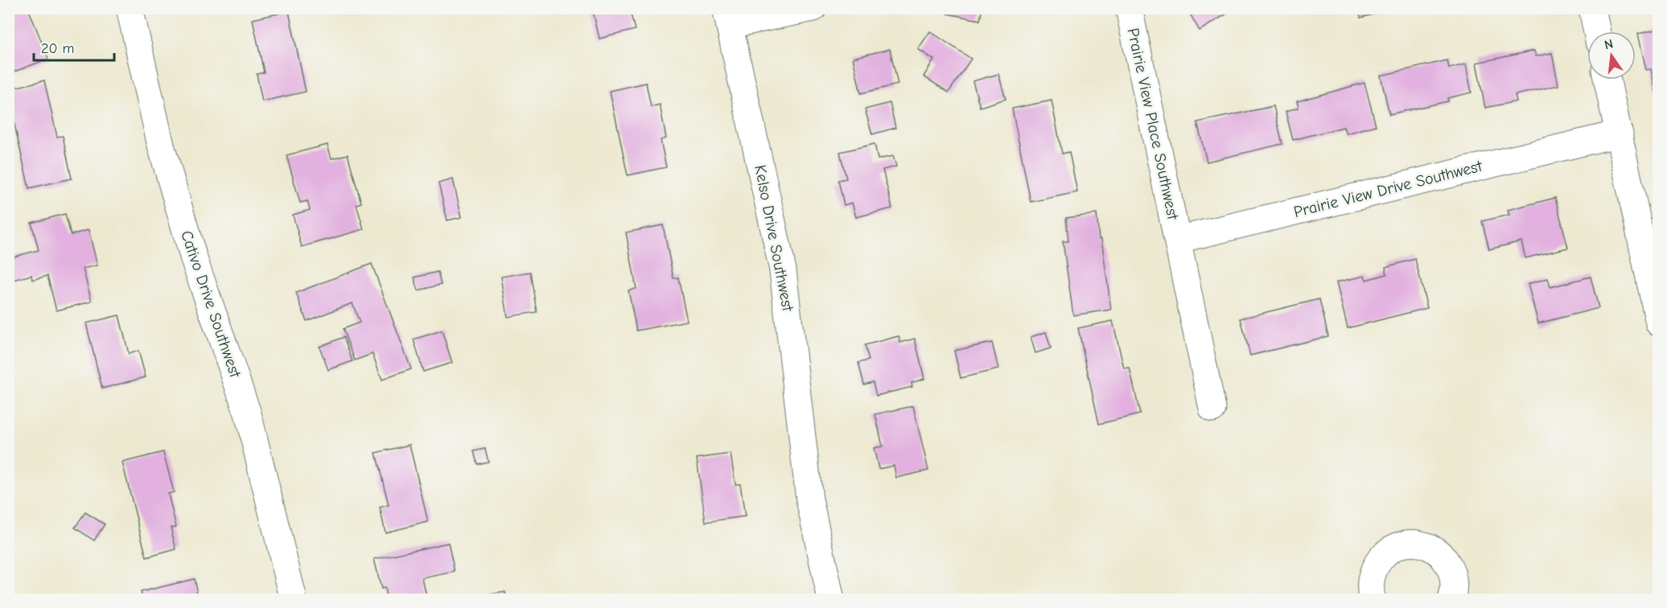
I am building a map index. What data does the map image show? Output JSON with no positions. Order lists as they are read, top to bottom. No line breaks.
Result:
{"streets":{"street":["Prairie View Place Southwest","Prairie View Drive Southwest","Kelso Drive Southwest","Cativo Drive Southwest"]},"crossings":[["Prairie View Place Southwest","Prairie View Drive Southwest"]],"scale_bar":"20 m","north":"top"}
